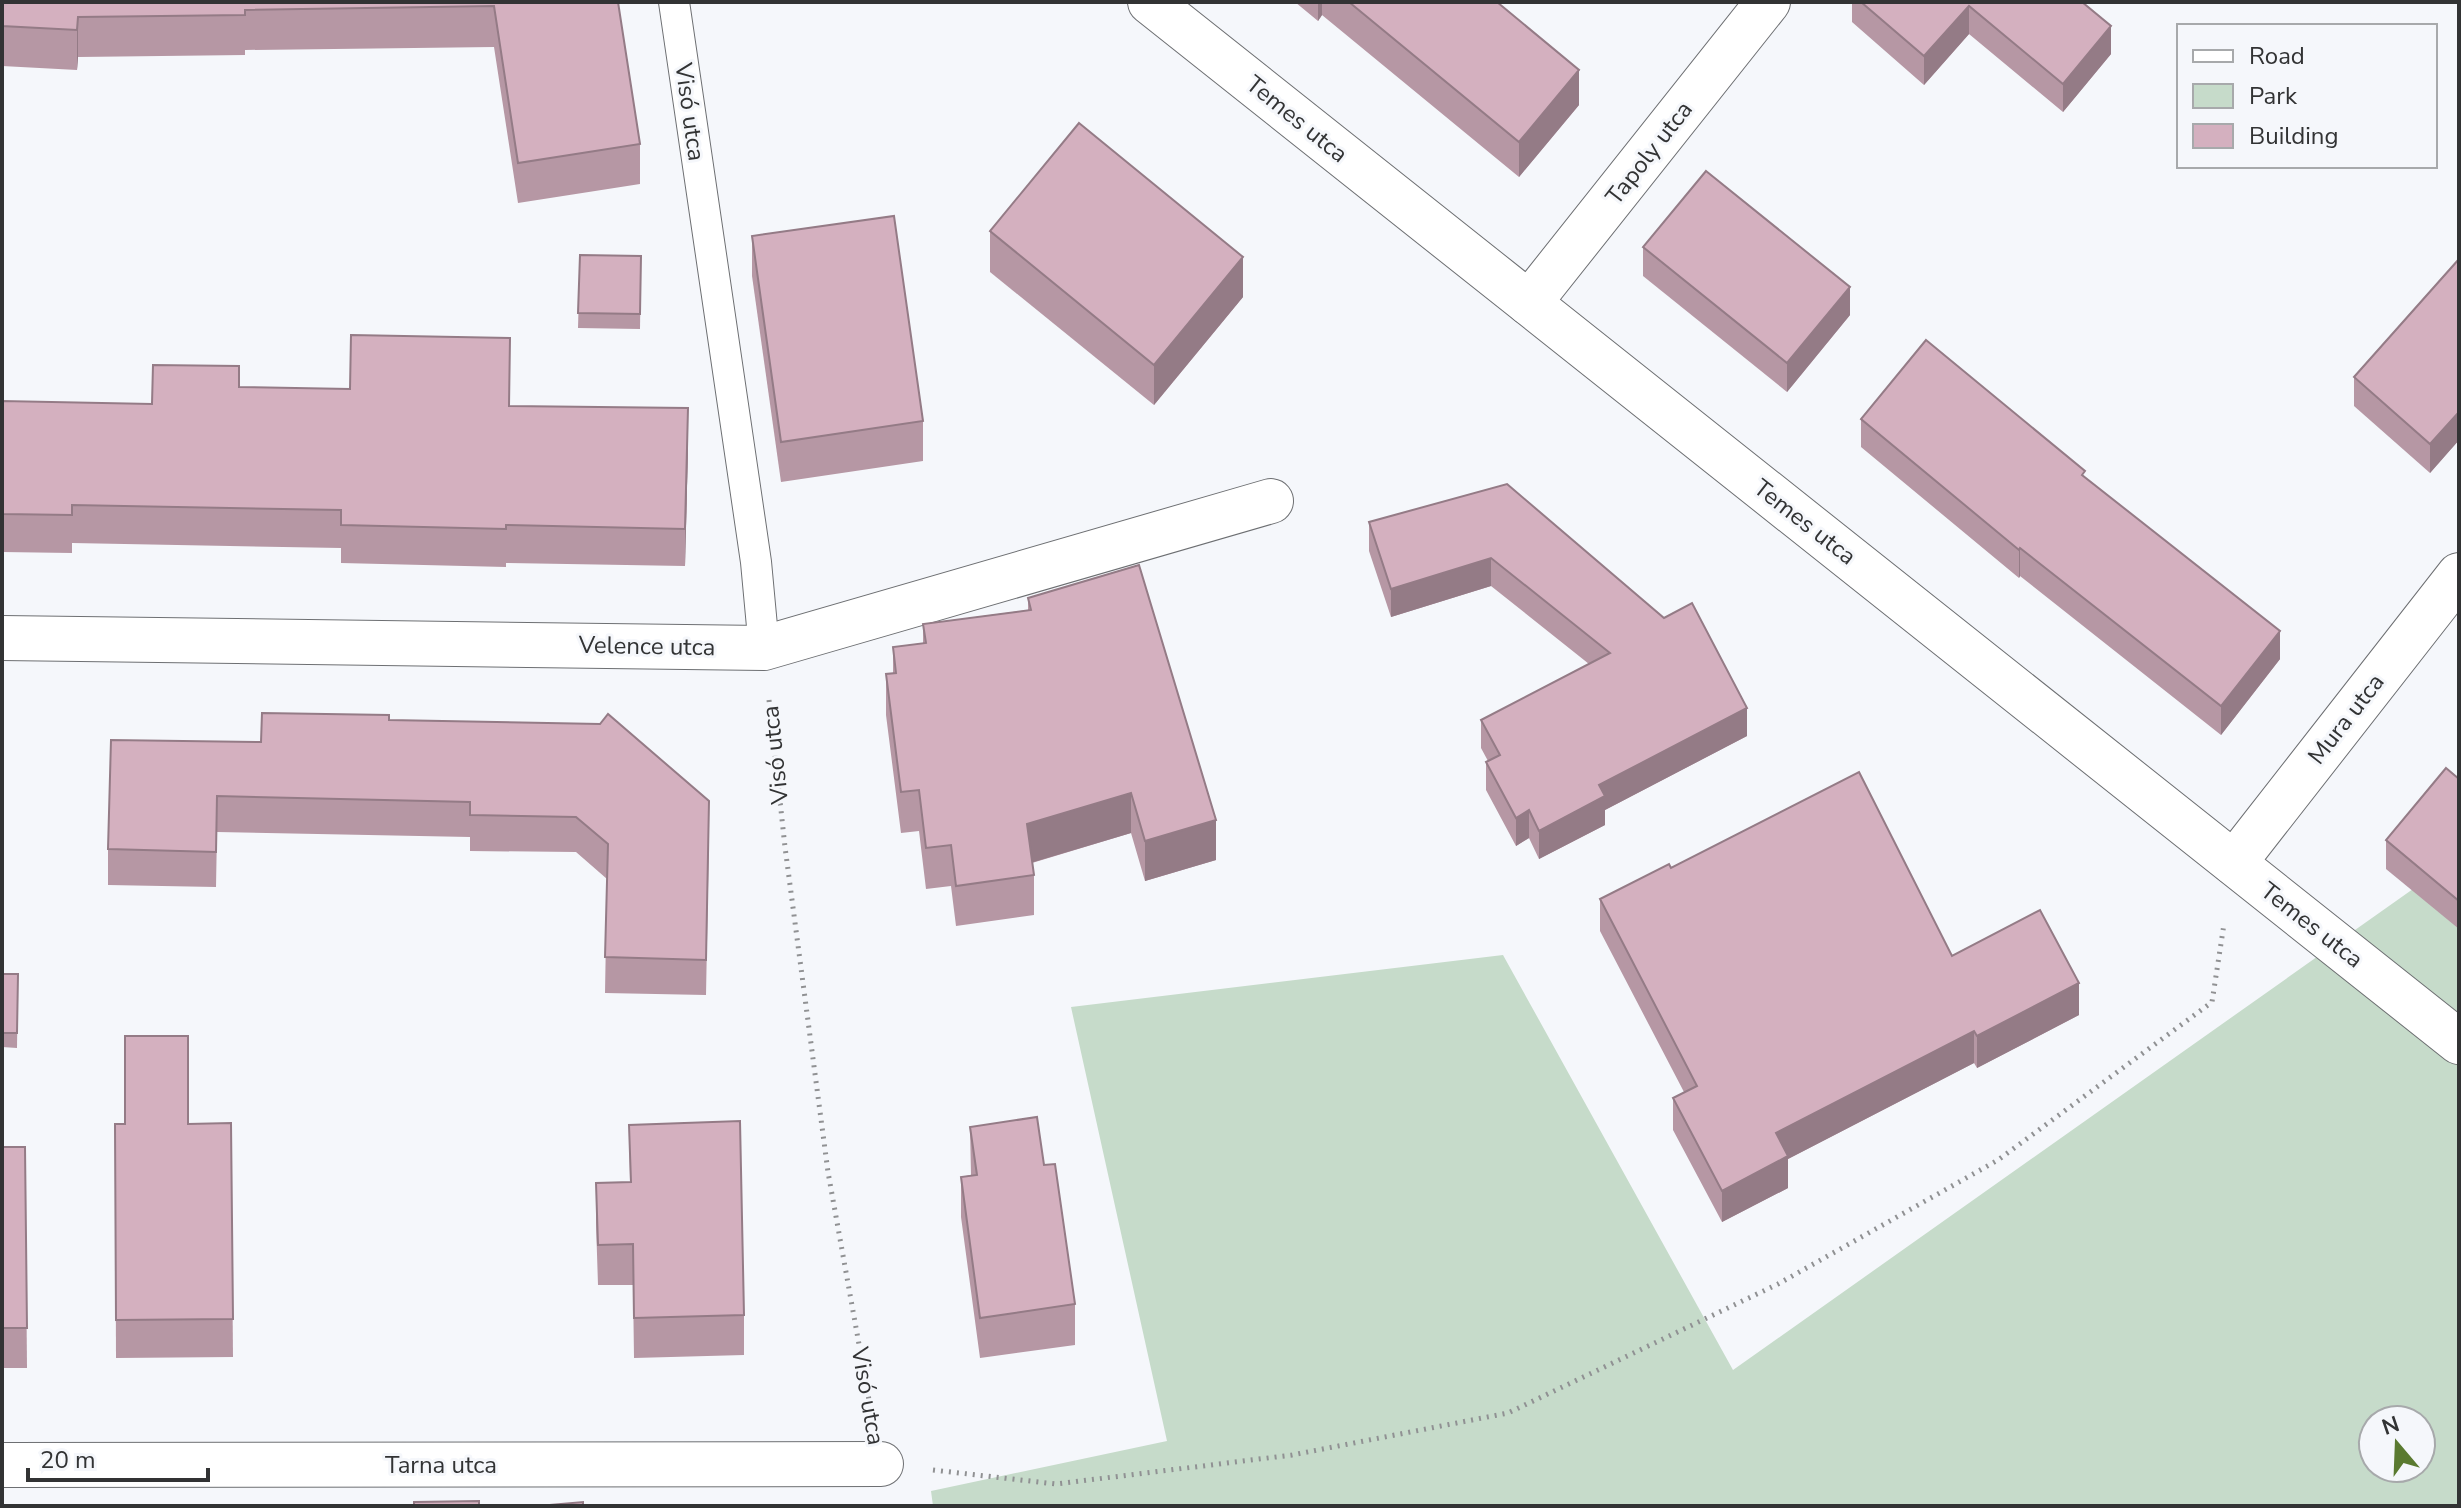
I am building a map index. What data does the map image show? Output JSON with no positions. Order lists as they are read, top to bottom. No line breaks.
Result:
{"streets":{"street":["Temes utca","Tapoly utca","Velence utca","Mura utca","Tarna utca"],"lane":["Visó utca"]},"crossings":[["Visó utca","Velence utca"],["Visó utca","Tarna utca"],["Temes utca","Tapoly utca"],["Temes utca","Mura utca"]],"legend":["Road","Park","Building"],"scale_bar":"20 m","north":"top"}
